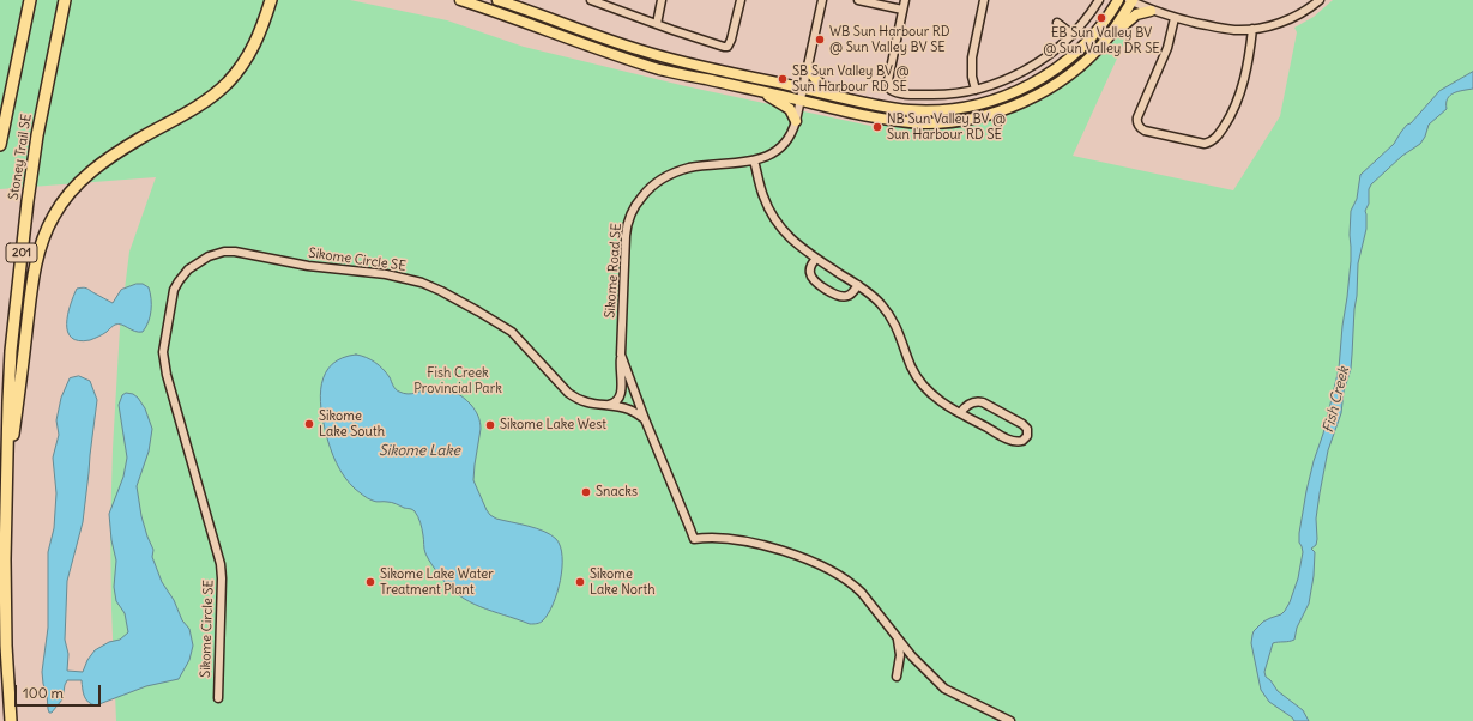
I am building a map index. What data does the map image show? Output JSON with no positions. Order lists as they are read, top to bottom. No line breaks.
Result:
{"streets":{"highway":["Stoney Trail SE","201"],"street":["Sikome Circle SE","Sikome Road SE"]},"crossings":[["Sikome Circle SE","Sikome Road SE"]],"water":["Fish Creek","Sikome Lake"],"parks":["Fish Creek Provincial Park"],"places":["EB Sun Valley BV @ Sun Valley DR SE","WB Sun Harbour RD @ Sun Valley BV SE","SB Sun Valley BV @ Sun Harbour RD SE","NB Sun Valley BV @ Sun Harbour RD SE","Sikome Lake South","Sikome Lake West","Snacks","Sikome Lake Water Treatment Plant","Sikome Lake North"],"scale_bar":"100 m"}
